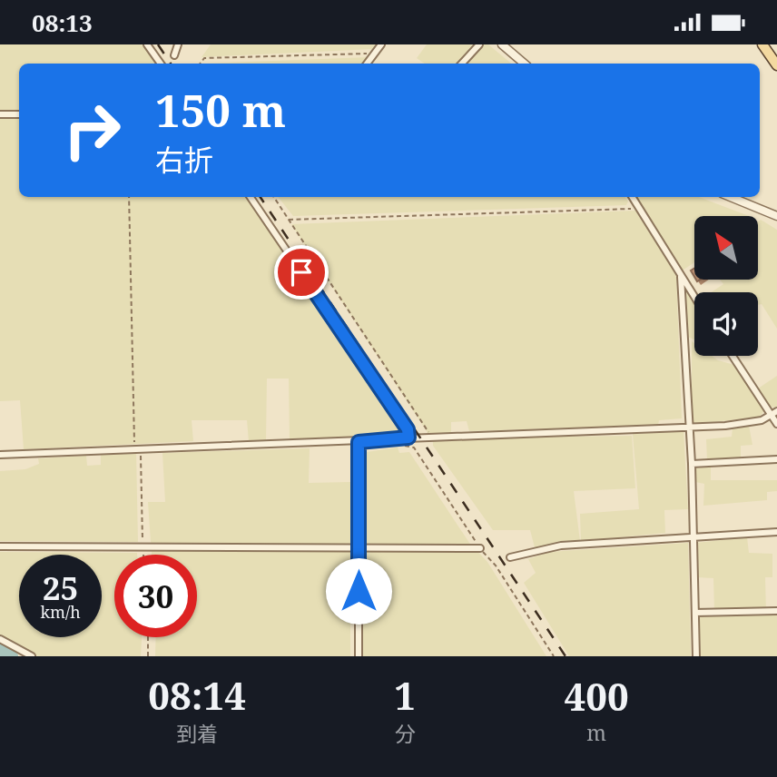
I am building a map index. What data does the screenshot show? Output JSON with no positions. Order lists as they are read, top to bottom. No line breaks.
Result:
{"north":"top left","page":{"status":"08:13","turn":["150 m","右折"],"speed":"25 km/h","limit":"30","eta":["08:14","到着","1","分","400","m"]}}
